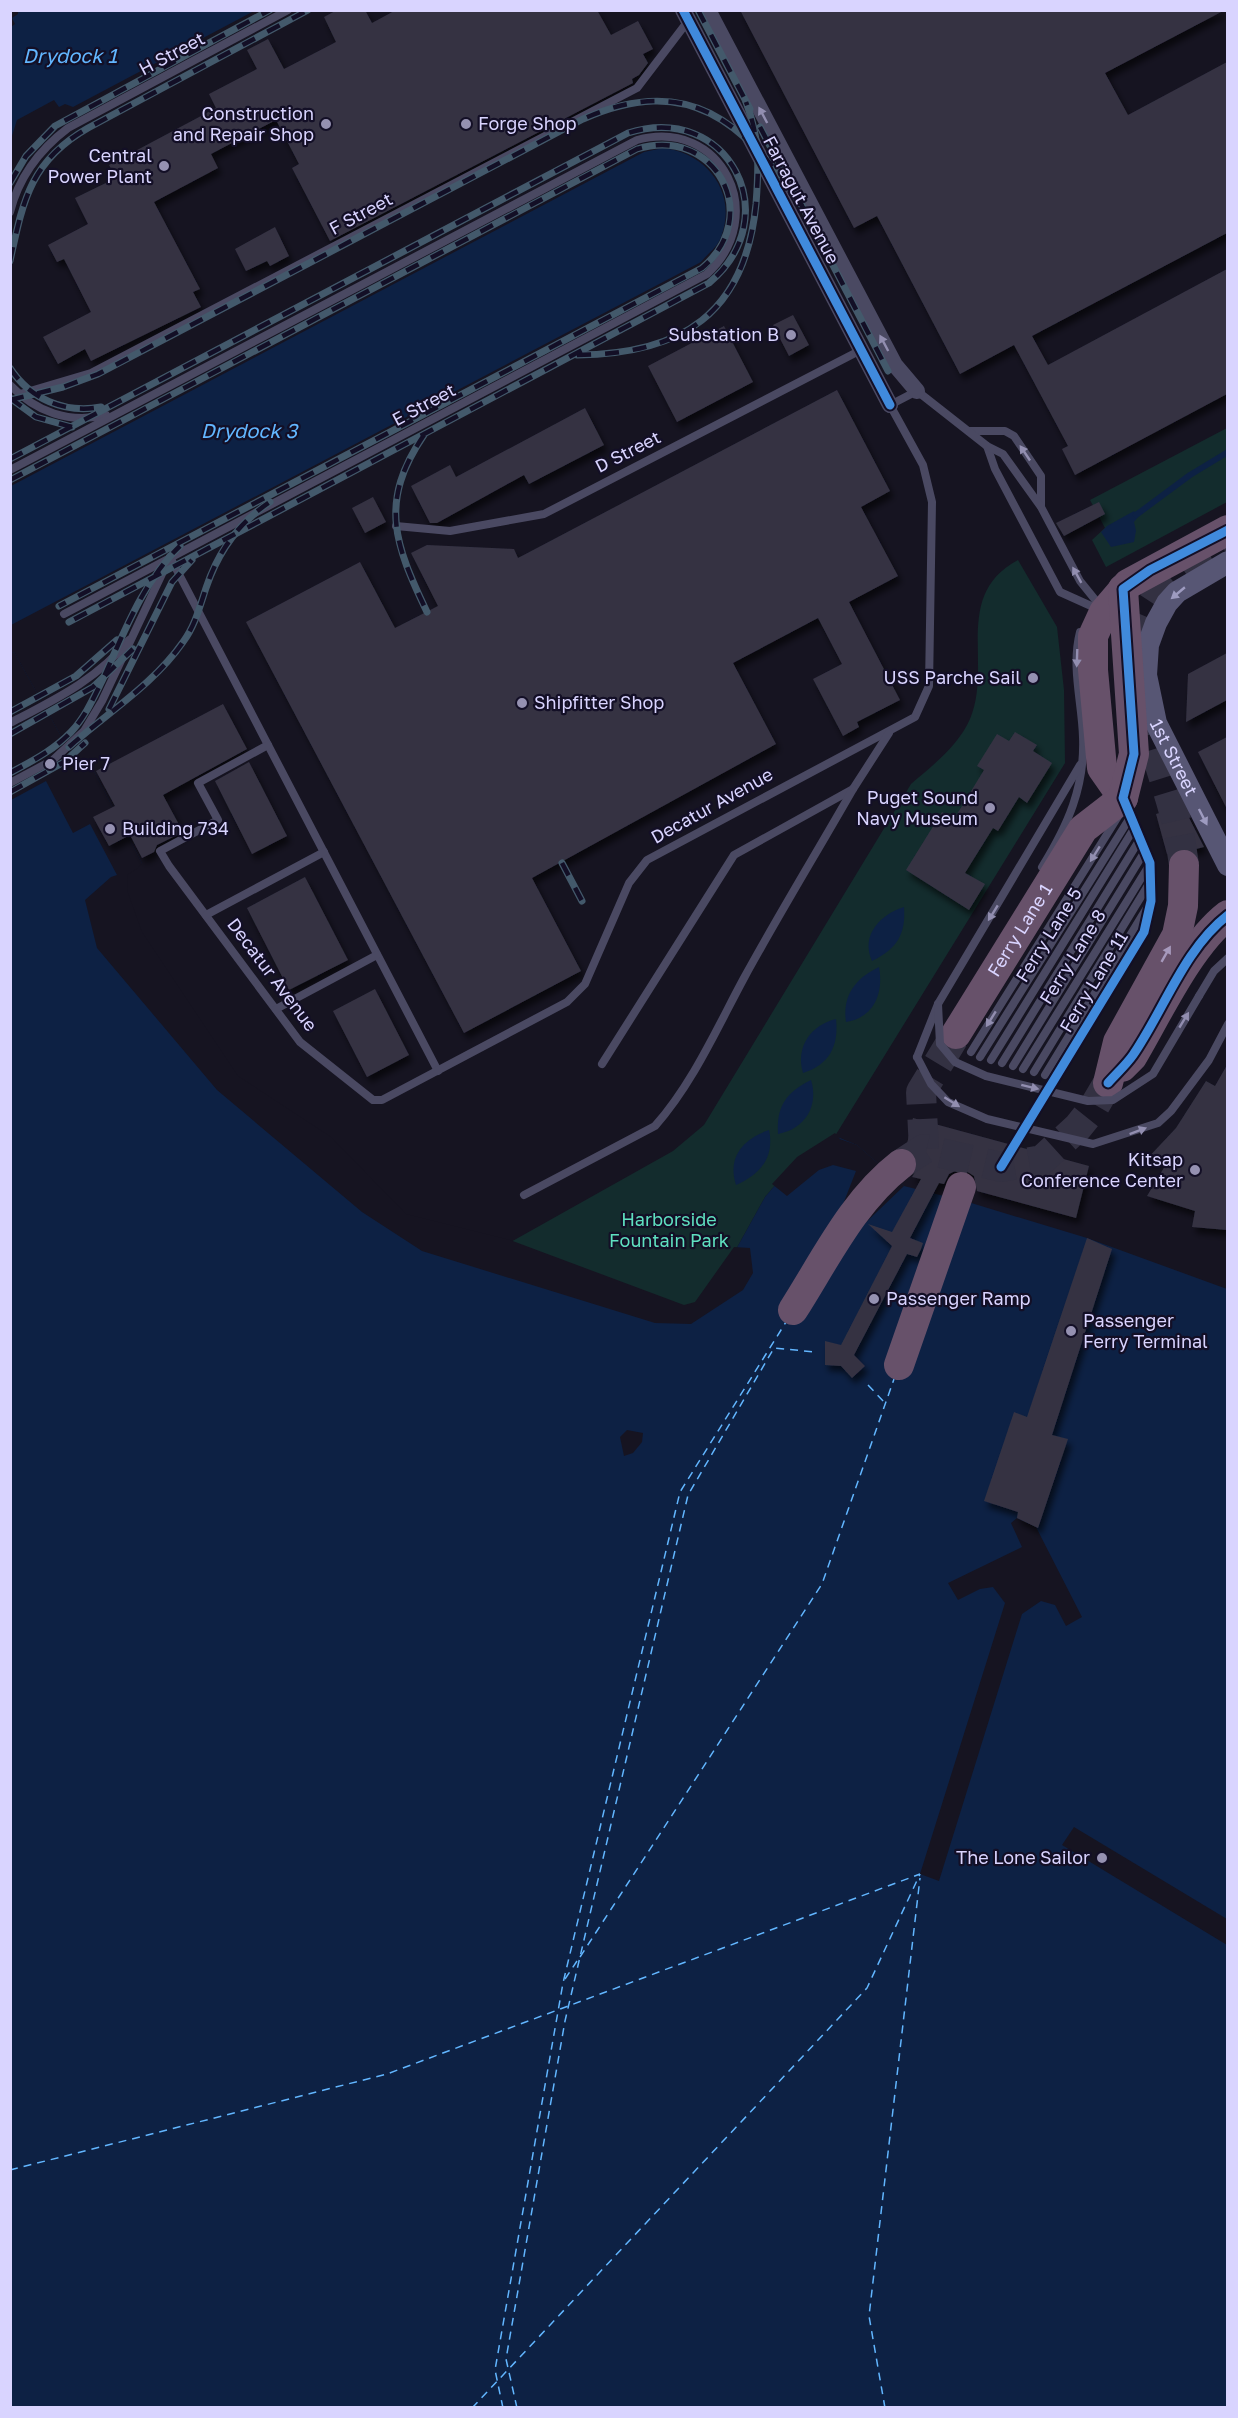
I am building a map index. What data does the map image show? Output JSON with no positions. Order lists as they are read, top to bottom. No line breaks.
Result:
{"streets":{"highway":["Ferry Lane 1"],"main road":["1st Street"],"street":["Farragut Avenue"],"lane":["H Street","F Street","E Street","D Street","Decatur Avenue","Ferry Lane 5","Ferry Lane 8"],"cycle path":["Ferry Lane 11"]},"crossings":[["Farragut Avenue","F Street"],["Farragut Avenue","D Street"],["Farragut Avenue","1st Street"],["Farragut Avenue","Decatur Avenue"]],"water":["Drydock 1","Drydock 3"],"parks":["Harborside Fountain Park"],"places":["Construction and Repair Shop","Forge Shop","Central Power Plant","Substation B","USS Parche Sail","Shipfitter Shop","Pier 7","Puget Sound Navy Museum","Building 734","Kitsap Conference Center","Passenger Ramp","Passenger Ferry Terminal","The Lone Sailor"]}
